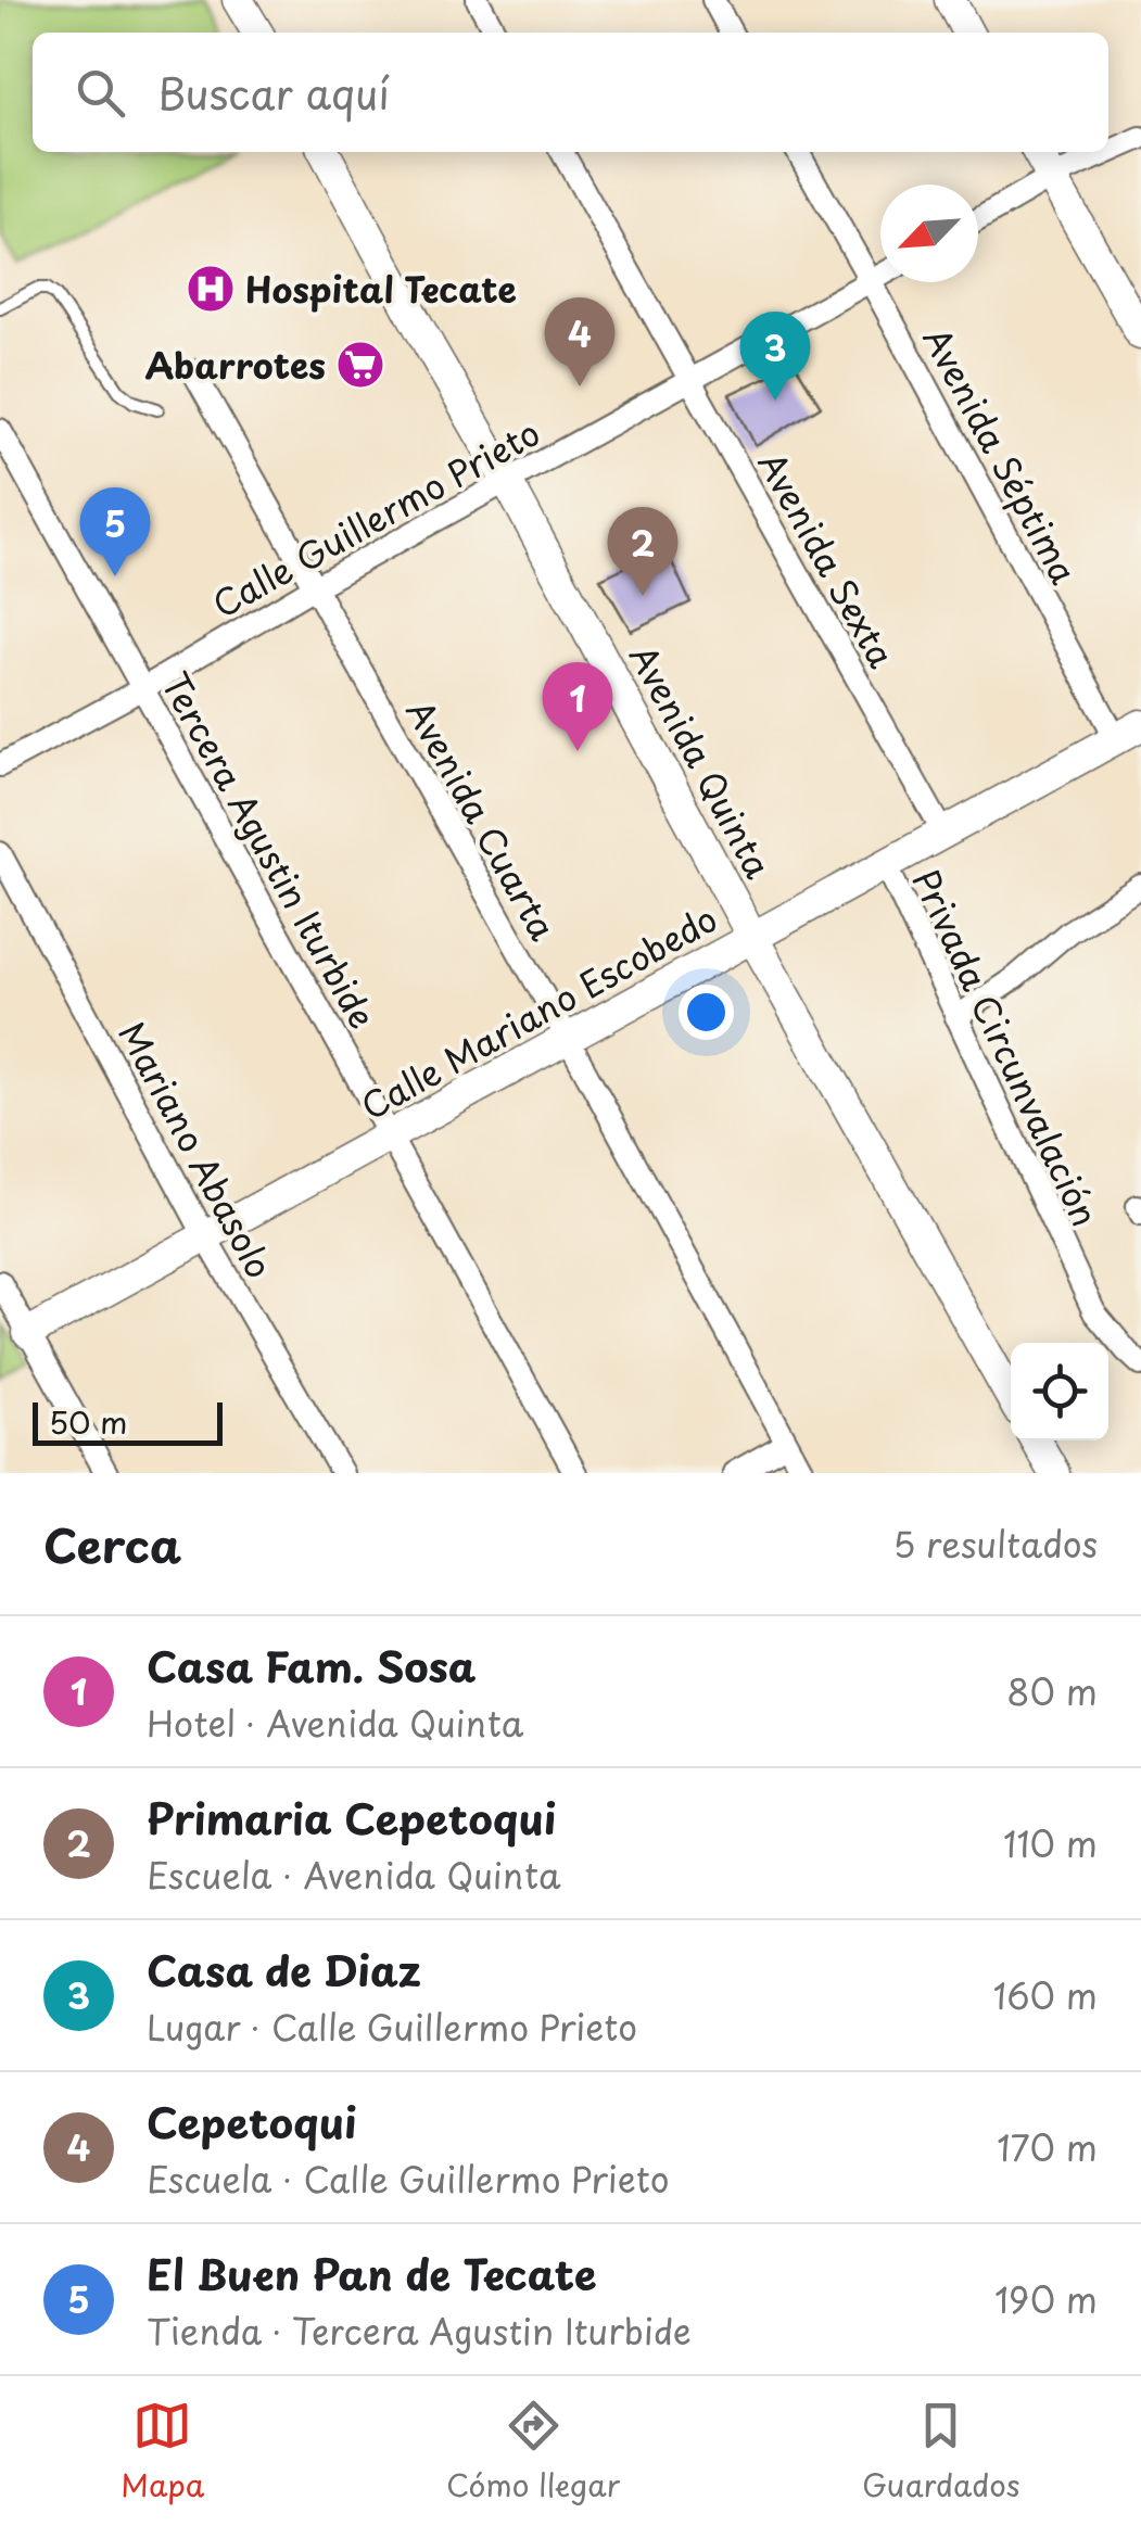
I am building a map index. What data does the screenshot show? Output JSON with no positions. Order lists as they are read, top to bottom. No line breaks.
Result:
{"streets":{"street":["Avenida Séptima","Calle Guillermo Prieto","Avenida Sexta","Avenida Quinta","Avenida Cuarta","Tercera Agustin Iturbide","Calle Mariano Escobedo","Privada Circunvalación","Mariano Abasolo"]},"crossings":[["Avenida Séptima","Calle Guillermo Prieto"],["Avenida Séptima","Calle Mariano Escobedo"],["Calle Guillermo Prieto","Avenida Sexta"],["Calle Guillermo Prieto","Avenida Quinta"],["Calle Guillermo Prieto","Avenida Cuarta"],["Calle Guillermo Prieto","Tercera Agustin Iturbide"],["Avenida Sexta","Calle Mariano Escobedo"],["Avenida Quinta","Calle Mariano Escobedo"],["Avenida Cuarta","Calle Mariano Escobedo"],["Tercera Agustin Iturbide","Calle Mariano Escobedo"],["Calle Mariano Escobedo","Privada Circunvalación"],["Calle Mariano Escobedo","Mariano Abasolo"]],"places":{"hospital":["Hospital Tecate"],"supermarket":["Abarrotes"]},"scale_bar":"50 m","north":"bottom left","page":{"search":"Buscar aquí","pins":["4","3","5","2","1"],"scale":"50 m","heading":["Cerca","5 resultados"],"list":[{"mark":"1","name":"Casa Fam. Sosa","note":"Hotel · Avenida Quinta","value":"80 m"},{"mark":"2","name":"Primaria Cepetoqui","note":"Escuela · Avenida Quinta","value":"110 m"},{"mark":"3","name":"Casa de Diaz","note":"Lugar · Calle Guillermo Prieto","value":"160 m"},{"mark":"4","name":"Cepetoqui","note":"Escuela · Calle Guillermo Prieto","value":"170 m"},{"mark":"5","name":"El Buen Pan de Tecate","note":"Tienda · Tercera Agustin Iturbide","value":"190 m"}],"nav":["Mapa","Cómo llegar","Guardados"]}}
